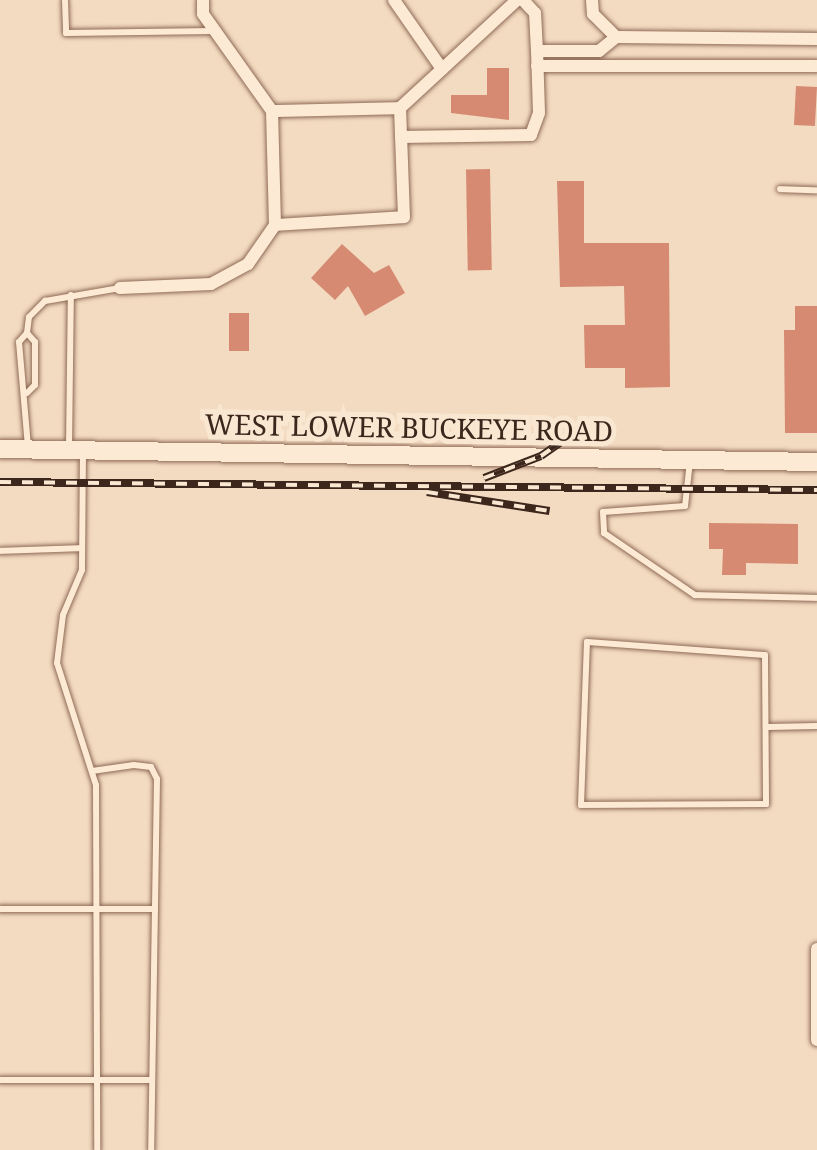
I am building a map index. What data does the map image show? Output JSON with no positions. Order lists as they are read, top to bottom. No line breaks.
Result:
{"streets":{"main road":["WEST LOWER BUCKEYE ROAD"]}}
